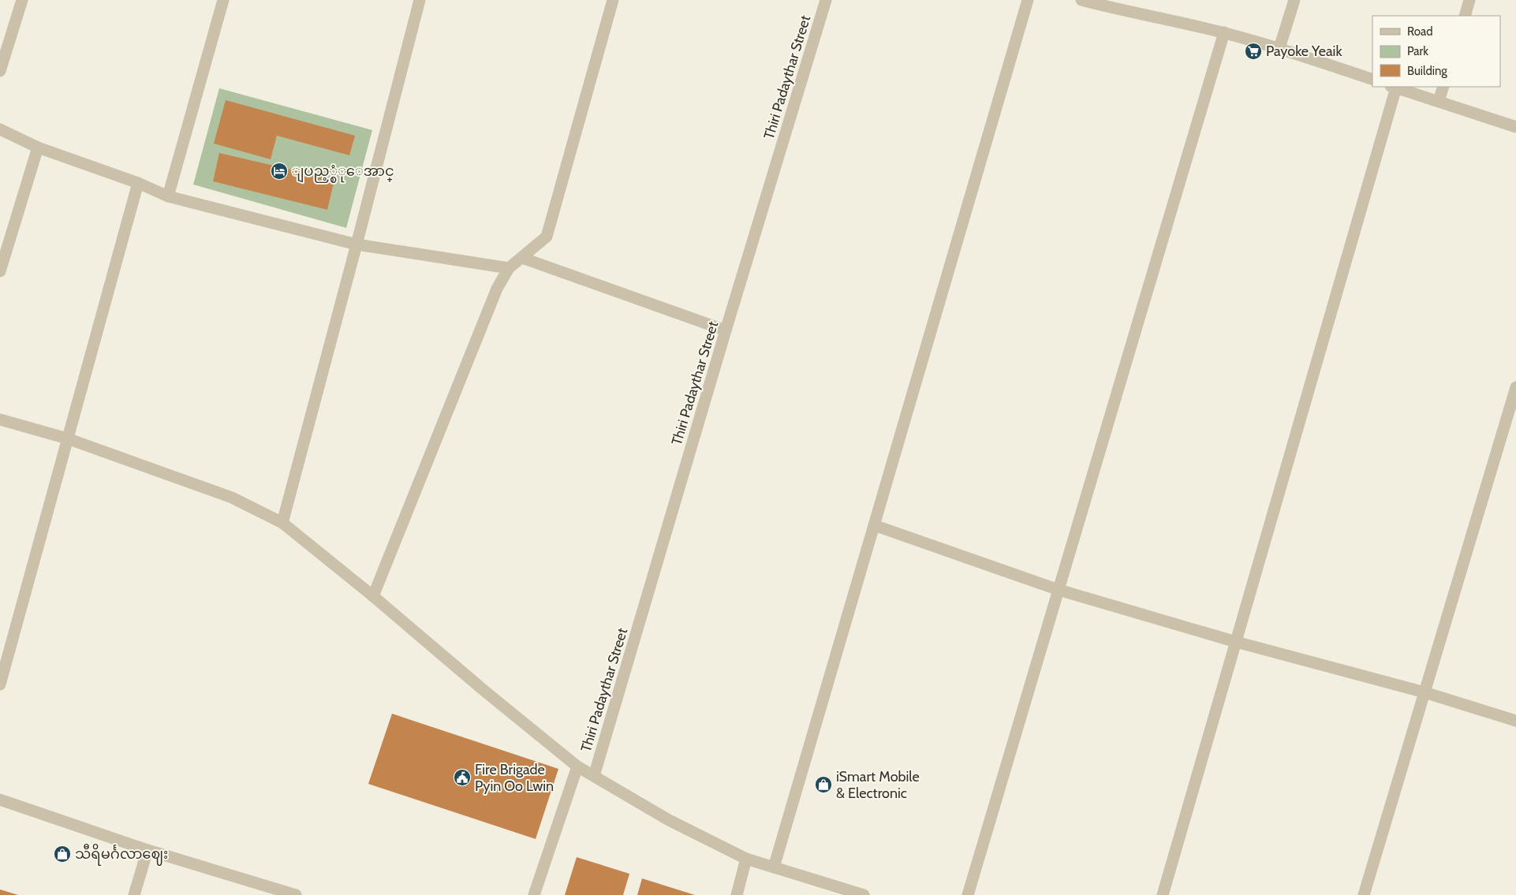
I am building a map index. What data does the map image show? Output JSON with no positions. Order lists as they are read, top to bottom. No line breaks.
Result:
{"streets":{"street":["Thiri Padaythar Street"]},"places":{"supermarket":["Payoke Yeaik"],"hotel":["ျပည့္စံုေအာင္"],"public building":["Fire Brigade Pyin Oo Lwin"],"shop":["iSmart Mobile & Electronic","သီရိမင်္ဂလာဈေး"]},"legend":["Road","Park","Building"]}
